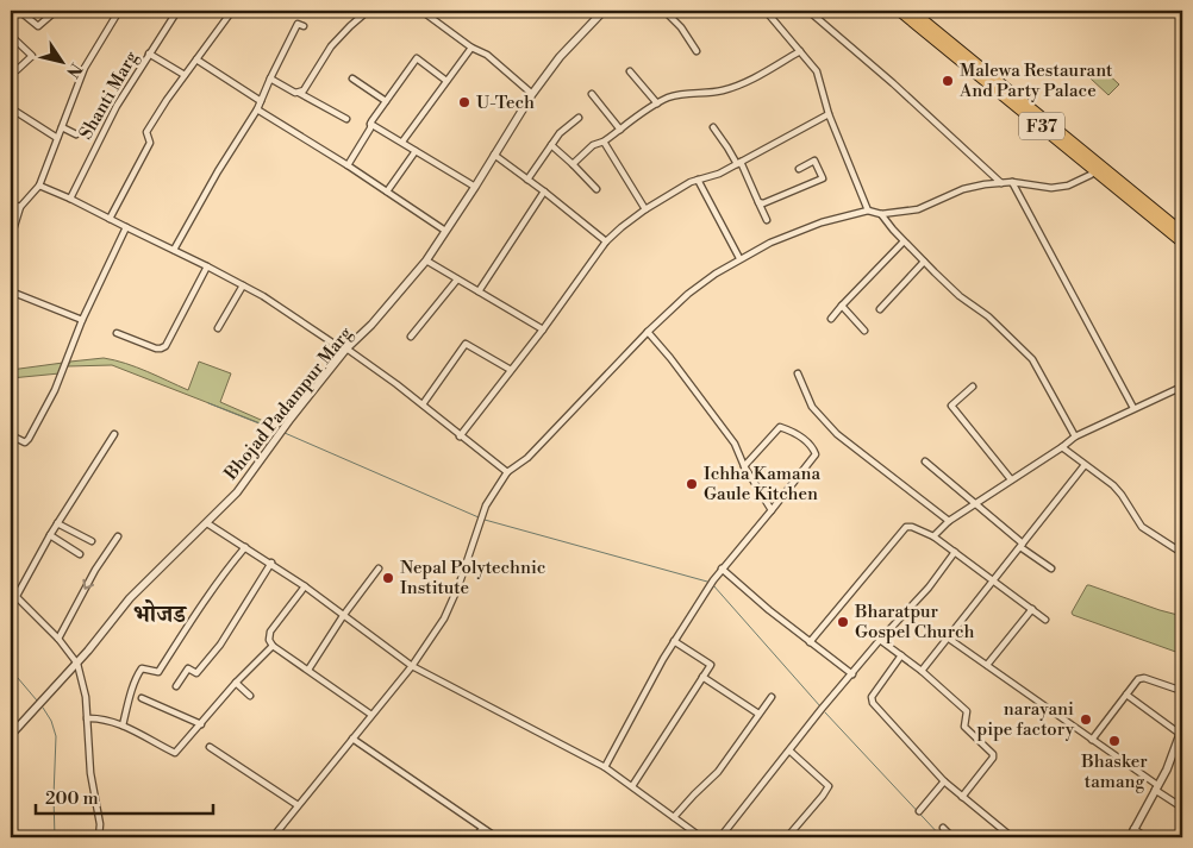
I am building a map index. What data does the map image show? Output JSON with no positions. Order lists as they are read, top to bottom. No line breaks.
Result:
{"streets":{"highway":["F37"],"street":["Shanti Marg","Bhojad Padampur Marg"]},"districts":["भोजड"],"places":["Malewa Restaurant And Party Palace","U-Tech","Ichha Kamana Gaule Kitchen","Nepal Polytechnic Institute","Bharatpur Gospel Church","narayani pipe factory","Bhasker tamang"],"scale_bar":"200 m","north":"bottom right"}
